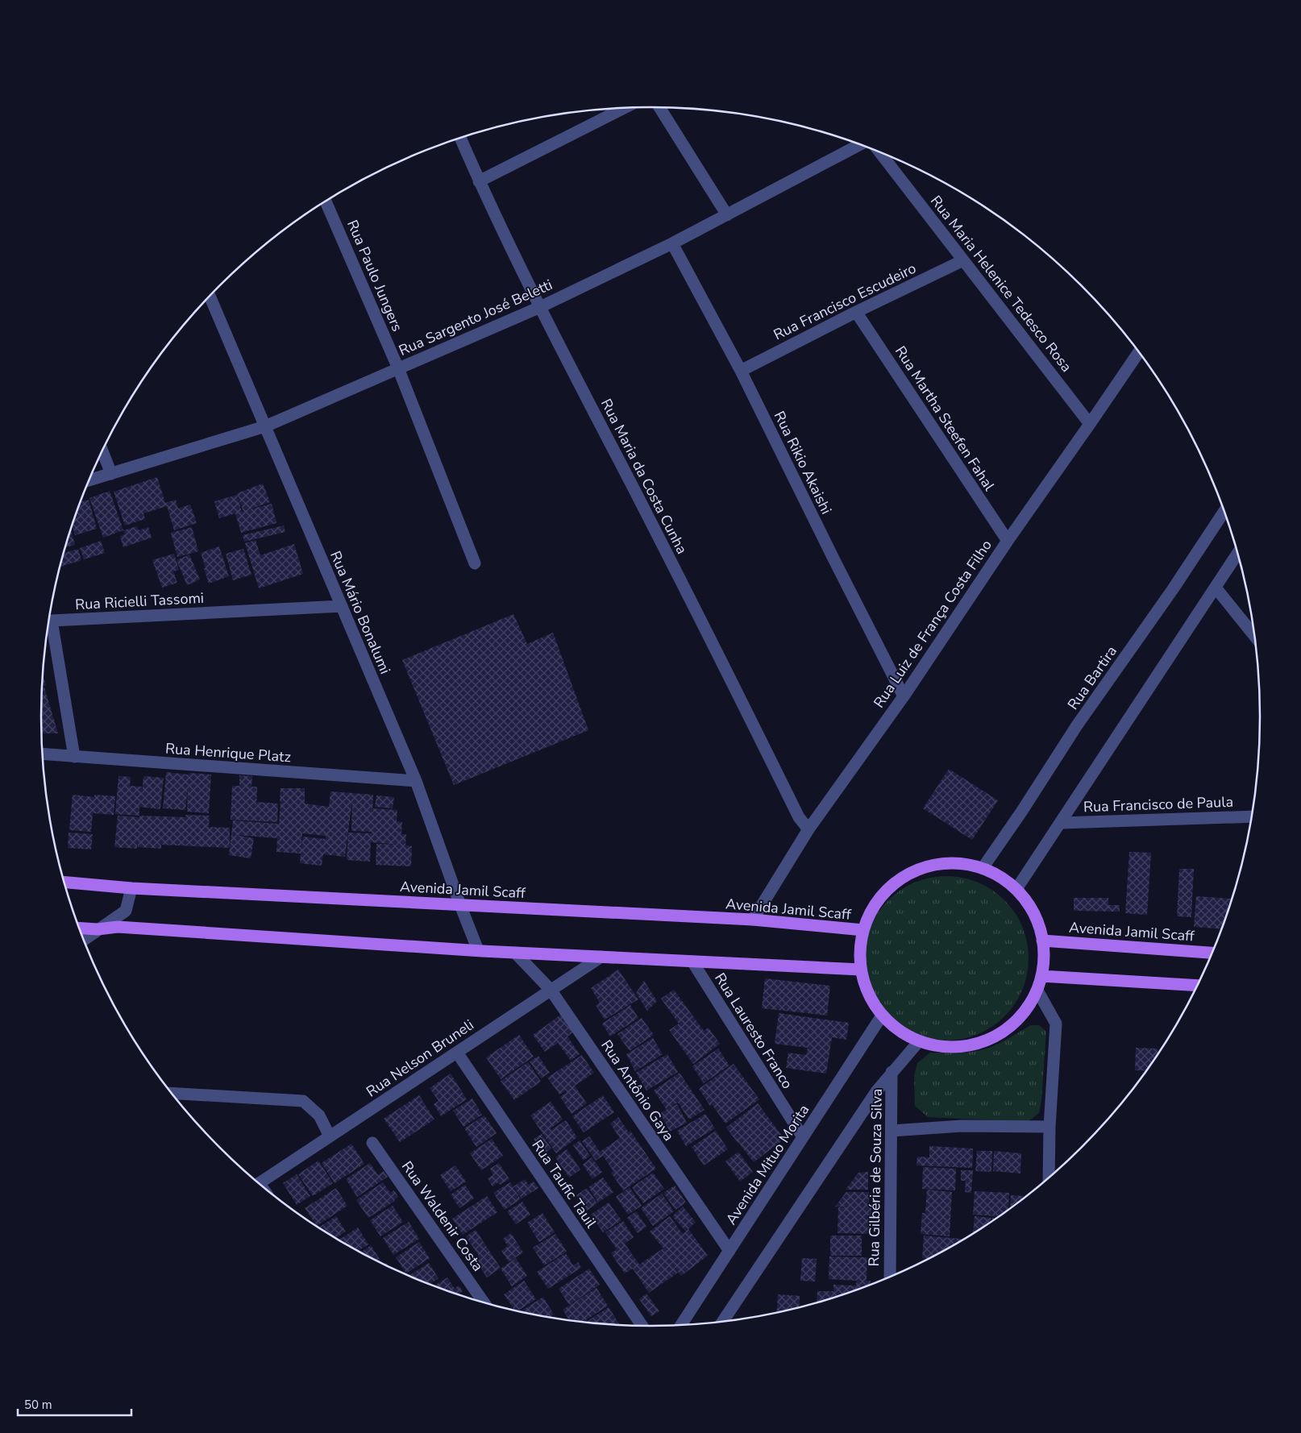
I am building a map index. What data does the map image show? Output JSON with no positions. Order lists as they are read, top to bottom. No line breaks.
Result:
{"streets":{"main road":["Avenida Jamil Scaff"],"street":["Rua Paulo Jungers","Rua Maria Helenice Tedesco Rosa","Rua Francisco Escudeiro","Rua Sargento José Beletti","Rua Martha Steefen Fahal","Rua Rikio Akaishi","Rua Maria da Costa Cunha","Rua Ricielli Tassomi","Rua Mário Bonalumi","Rua Luiz de França Costa Filho","Rua Bartira","Rua Henrique Platz","Rua Francisco de Paula","Rua Lauresto Franco","Rua Nelson Bruneli","Rua Antônio Gaya","Avenida Mituo Morita","Rua Gilbéria de Souza Silva","Rua Taufic Tauil","Rua Waldenir Costa"]},"crossings":[["Rua Paulo Jungers","Rua Sargento José Beletti"],["Rua Maria Helenice Tedesco Rosa","Rua Francisco Escudeiro"],["Rua Maria Helenice Tedesco Rosa","Rua Luiz de França Costa Filho"],["Rua Francisco Escudeiro","Rua Martha Steefen Fahal"],["Rua Francisco Escudeiro","Rua Rikio Akaishi"],["Rua Sargento José Beletti","Rua Rikio Akaishi"],["Rua Sargento José Beletti","Rua Maria da Costa Cunha"],["Rua Sargento José Beletti","Rua Mário Bonalumi"],["Rua Martha Steefen Fahal","Rua Luiz de França Costa Filho"],["Rua Rikio Akaishi","Rua Luiz de França Costa Filho"],["Rua Maria da Costa Cunha","Rua Luiz de França Costa Filho"],["Rua Ricielli Tassomi","Rua Mário Bonalumi"],["Rua Ricielli Tassomi","Rua Henrique Platz"],["Rua Mário Bonalumi","Rua Henrique Platz"],["Rua Mário Bonalumi","Avenida Jamil Scaff"],["Rua Luiz de França Costa Filho","Avenida Jamil Scaff"],["Rua Lauresto Franco","Avenida Mituo Morita"],["Rua Nelson Bruneli","Rua Antônio Gaya"],["Rua Nelson Bruneli","Rua Taufic Tauil"],["Rua Antônio Gaya","Avenida Mituo Morita"]],"scale_bar":"50 m"}
